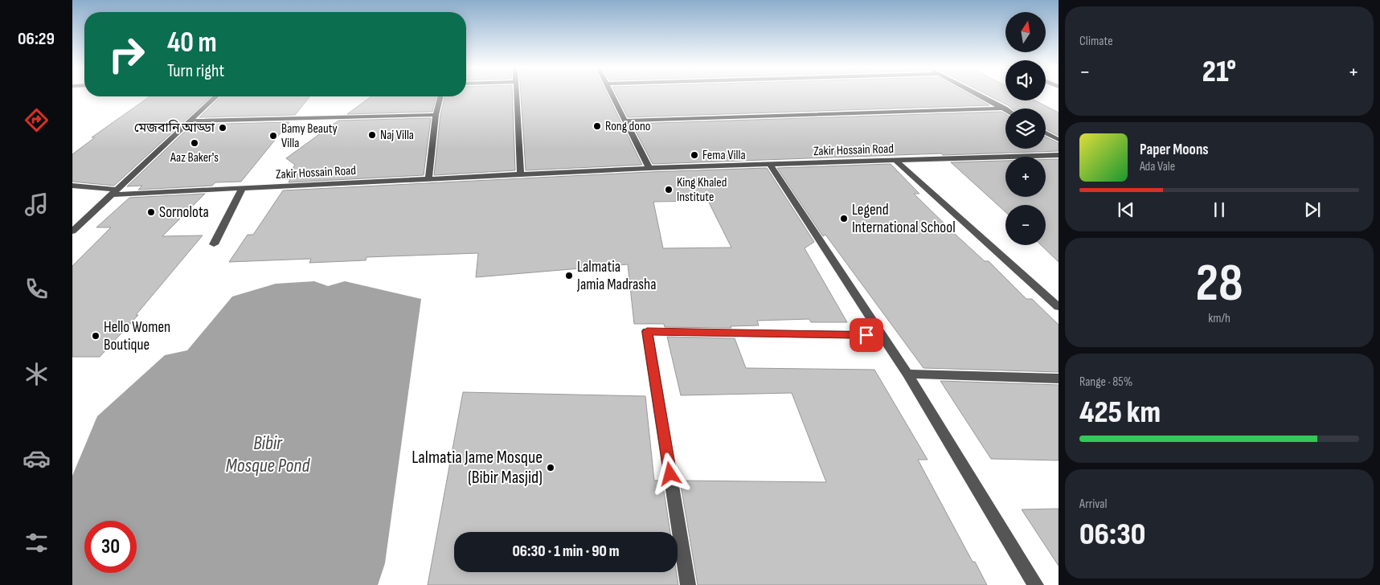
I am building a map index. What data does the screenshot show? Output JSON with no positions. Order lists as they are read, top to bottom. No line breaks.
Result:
{"streets":{"street":["Zakir Hossain Road"]},"water":["Bibir Mosque Pond"],"places":["Rong dono","মেজবানি আড্ডা","Naj Villa","Bamy Beauty Villa","Aaz Baker's","Fema Villa","King Khaled Institute","Sornolota","Legend International School","Lalmatia Jamia Madrasha","Hello Women Boutique","Lalmatia Jame Mosque (Bibir Masjid)"],"north":"top","page":{"tabs":"06:29","tile":["Climate",["28","km/h"],["Range · 85%","425 km"],["Arrival","06:30"]],"map_buttons":["+","−"],"turn":["40 m","Turn right"],"heat":["−","21°","+"],"song":["Paper Moons","Ada Vale"],"limit":"30","trip":"06:30 · 1 min · 90 m"}}
